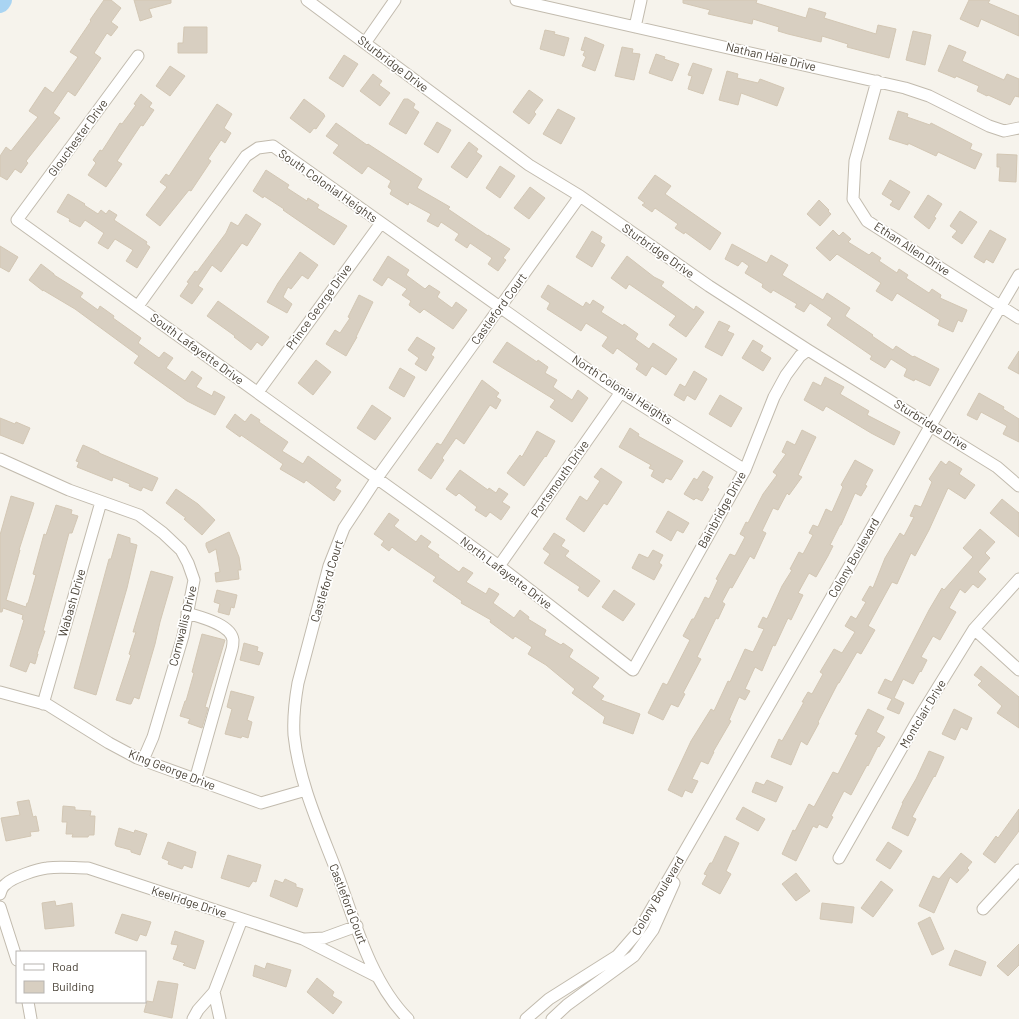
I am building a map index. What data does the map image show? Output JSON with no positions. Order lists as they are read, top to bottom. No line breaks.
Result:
{"streets":{"street":["Nathan Hale Drive","Sturbridge Drive","Glouchester Drive","South Colonial Heights","Ethan Allen Drive","Prince George Drive","Castleford Court","South Lafayette Drive","North Colonial Heights","Portsmouth Drive","Bainbridge Drive","Colony Boulevard","North Lafayette Drive","Wabash Drive","Cornwallis Drive","Montclair Drive","King George Drive","Keelridge Drive"]},"crossings":[["Nathan Hale Drive","Ethan Allen Drive"],["Sturbridge Drive","Castleford Court"],["Sturbridge Drive","Bainbridge Drive"],["Sturbridge Drive","Colony Boulevard"],["Glouchester Drive","South Lafayette Drive"],["South Colonial Heights","Prince George Drive"],["South Colonial Heights","Castleford Court"],["South Colonial Heights","South Lafayette Drive"],["South Colonial Heights","North Colonial Heights"],["Ethan Allen Drive","Colony Boulevard"],["Prince George Drive","South Lafayette Drive"],["Castleford Court","South Lafayette Drive"],["Castleford Court","North Colonial Heights"],["Castleford Court","North Lafayette Drive"],["Castleford Court","King George Drive"],["Castleford Court","Keelridge Drive"],["South Lafayette Drive","North Lafayette Drive"],["North Colonial Heights","Portsmouth Drive"],["North Colonial Heights","Bainbridge Drive"],["Portsmouth Drive","North Lafayette Drive"],["Bainbridge Drive","North Lafayette Drive"],["Wabash Drive","Cornwallis Drive"],["Wabash Drive","King George Drive"],["Cornwallis Drive","King George Drive"]],"legend":["Road","Building"]}
